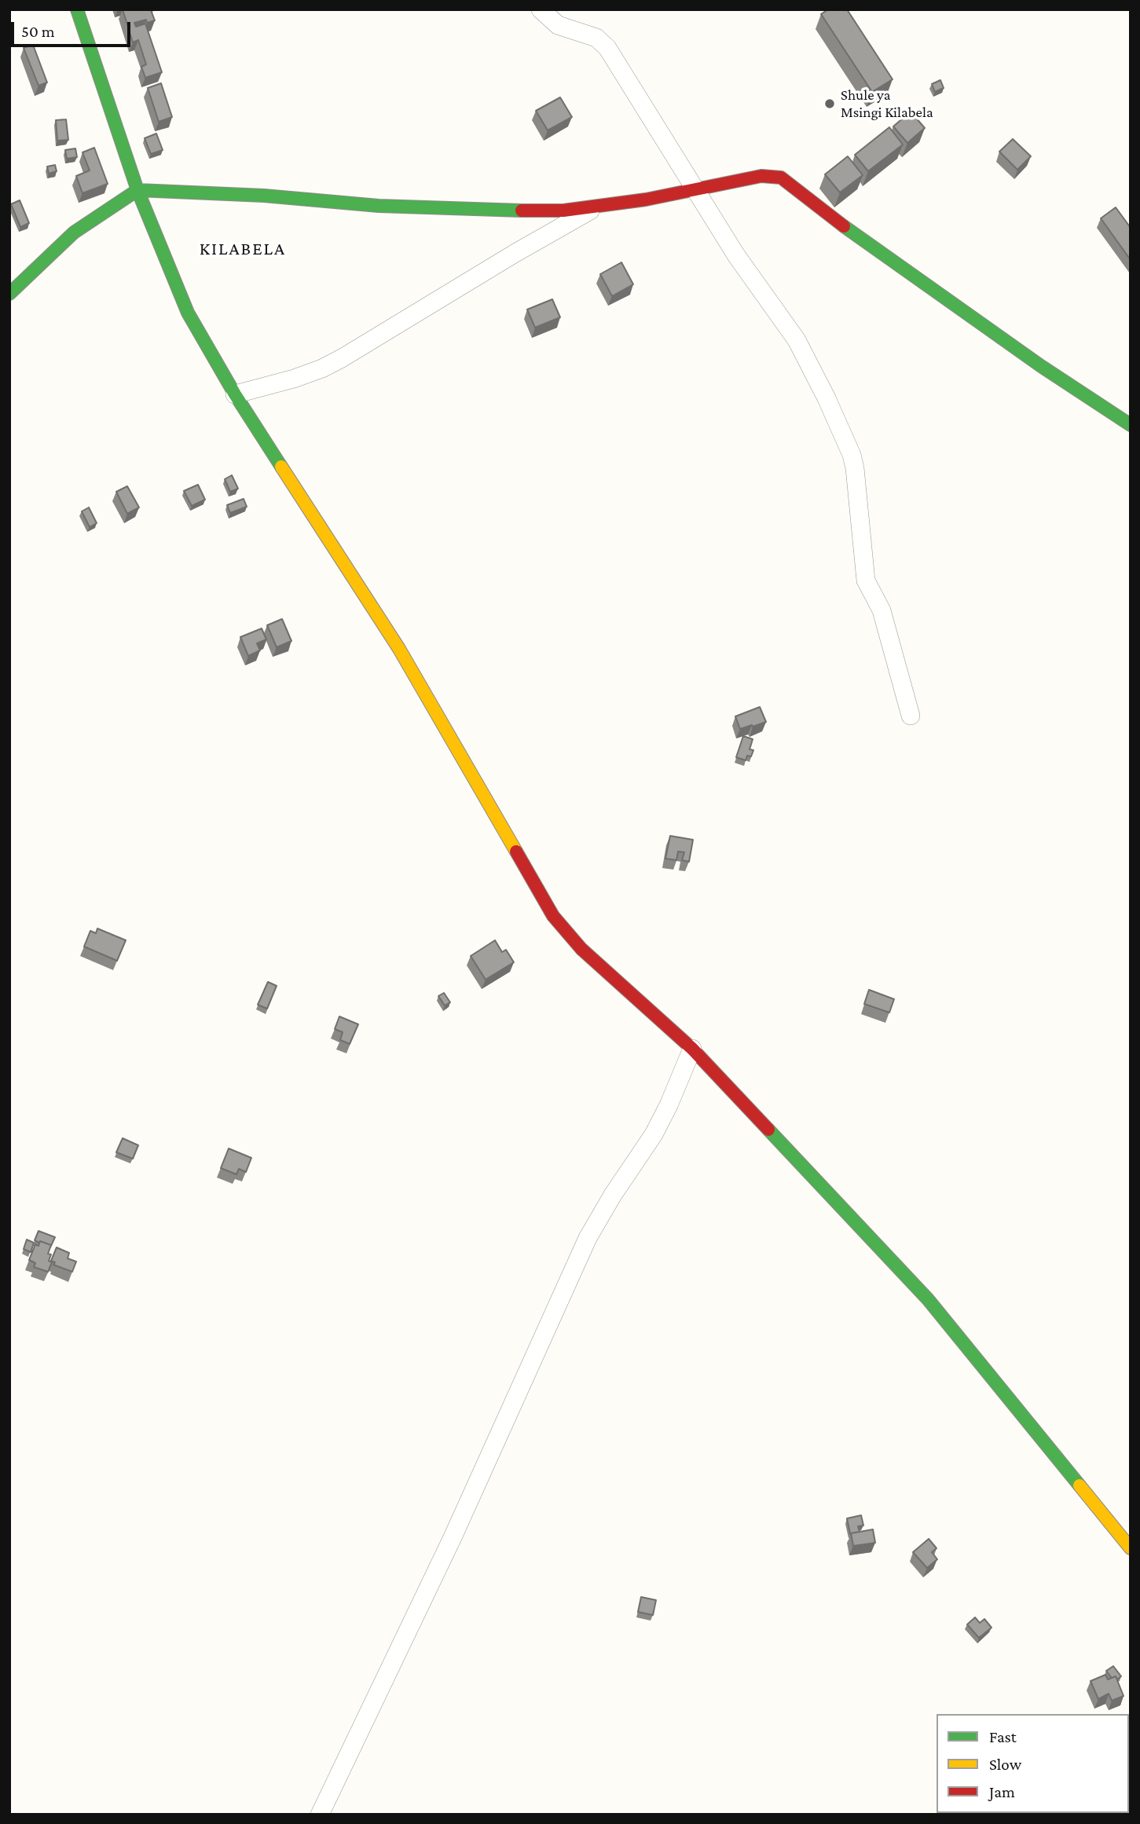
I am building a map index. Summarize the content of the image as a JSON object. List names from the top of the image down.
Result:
{
  "districts": ["KILABELA"],
  "places": ["Shule ya Msingi Kilabela"],
  "legend": ["Fast", "Slow", "Jam"],
  "scale_bar": "50 m"
}
